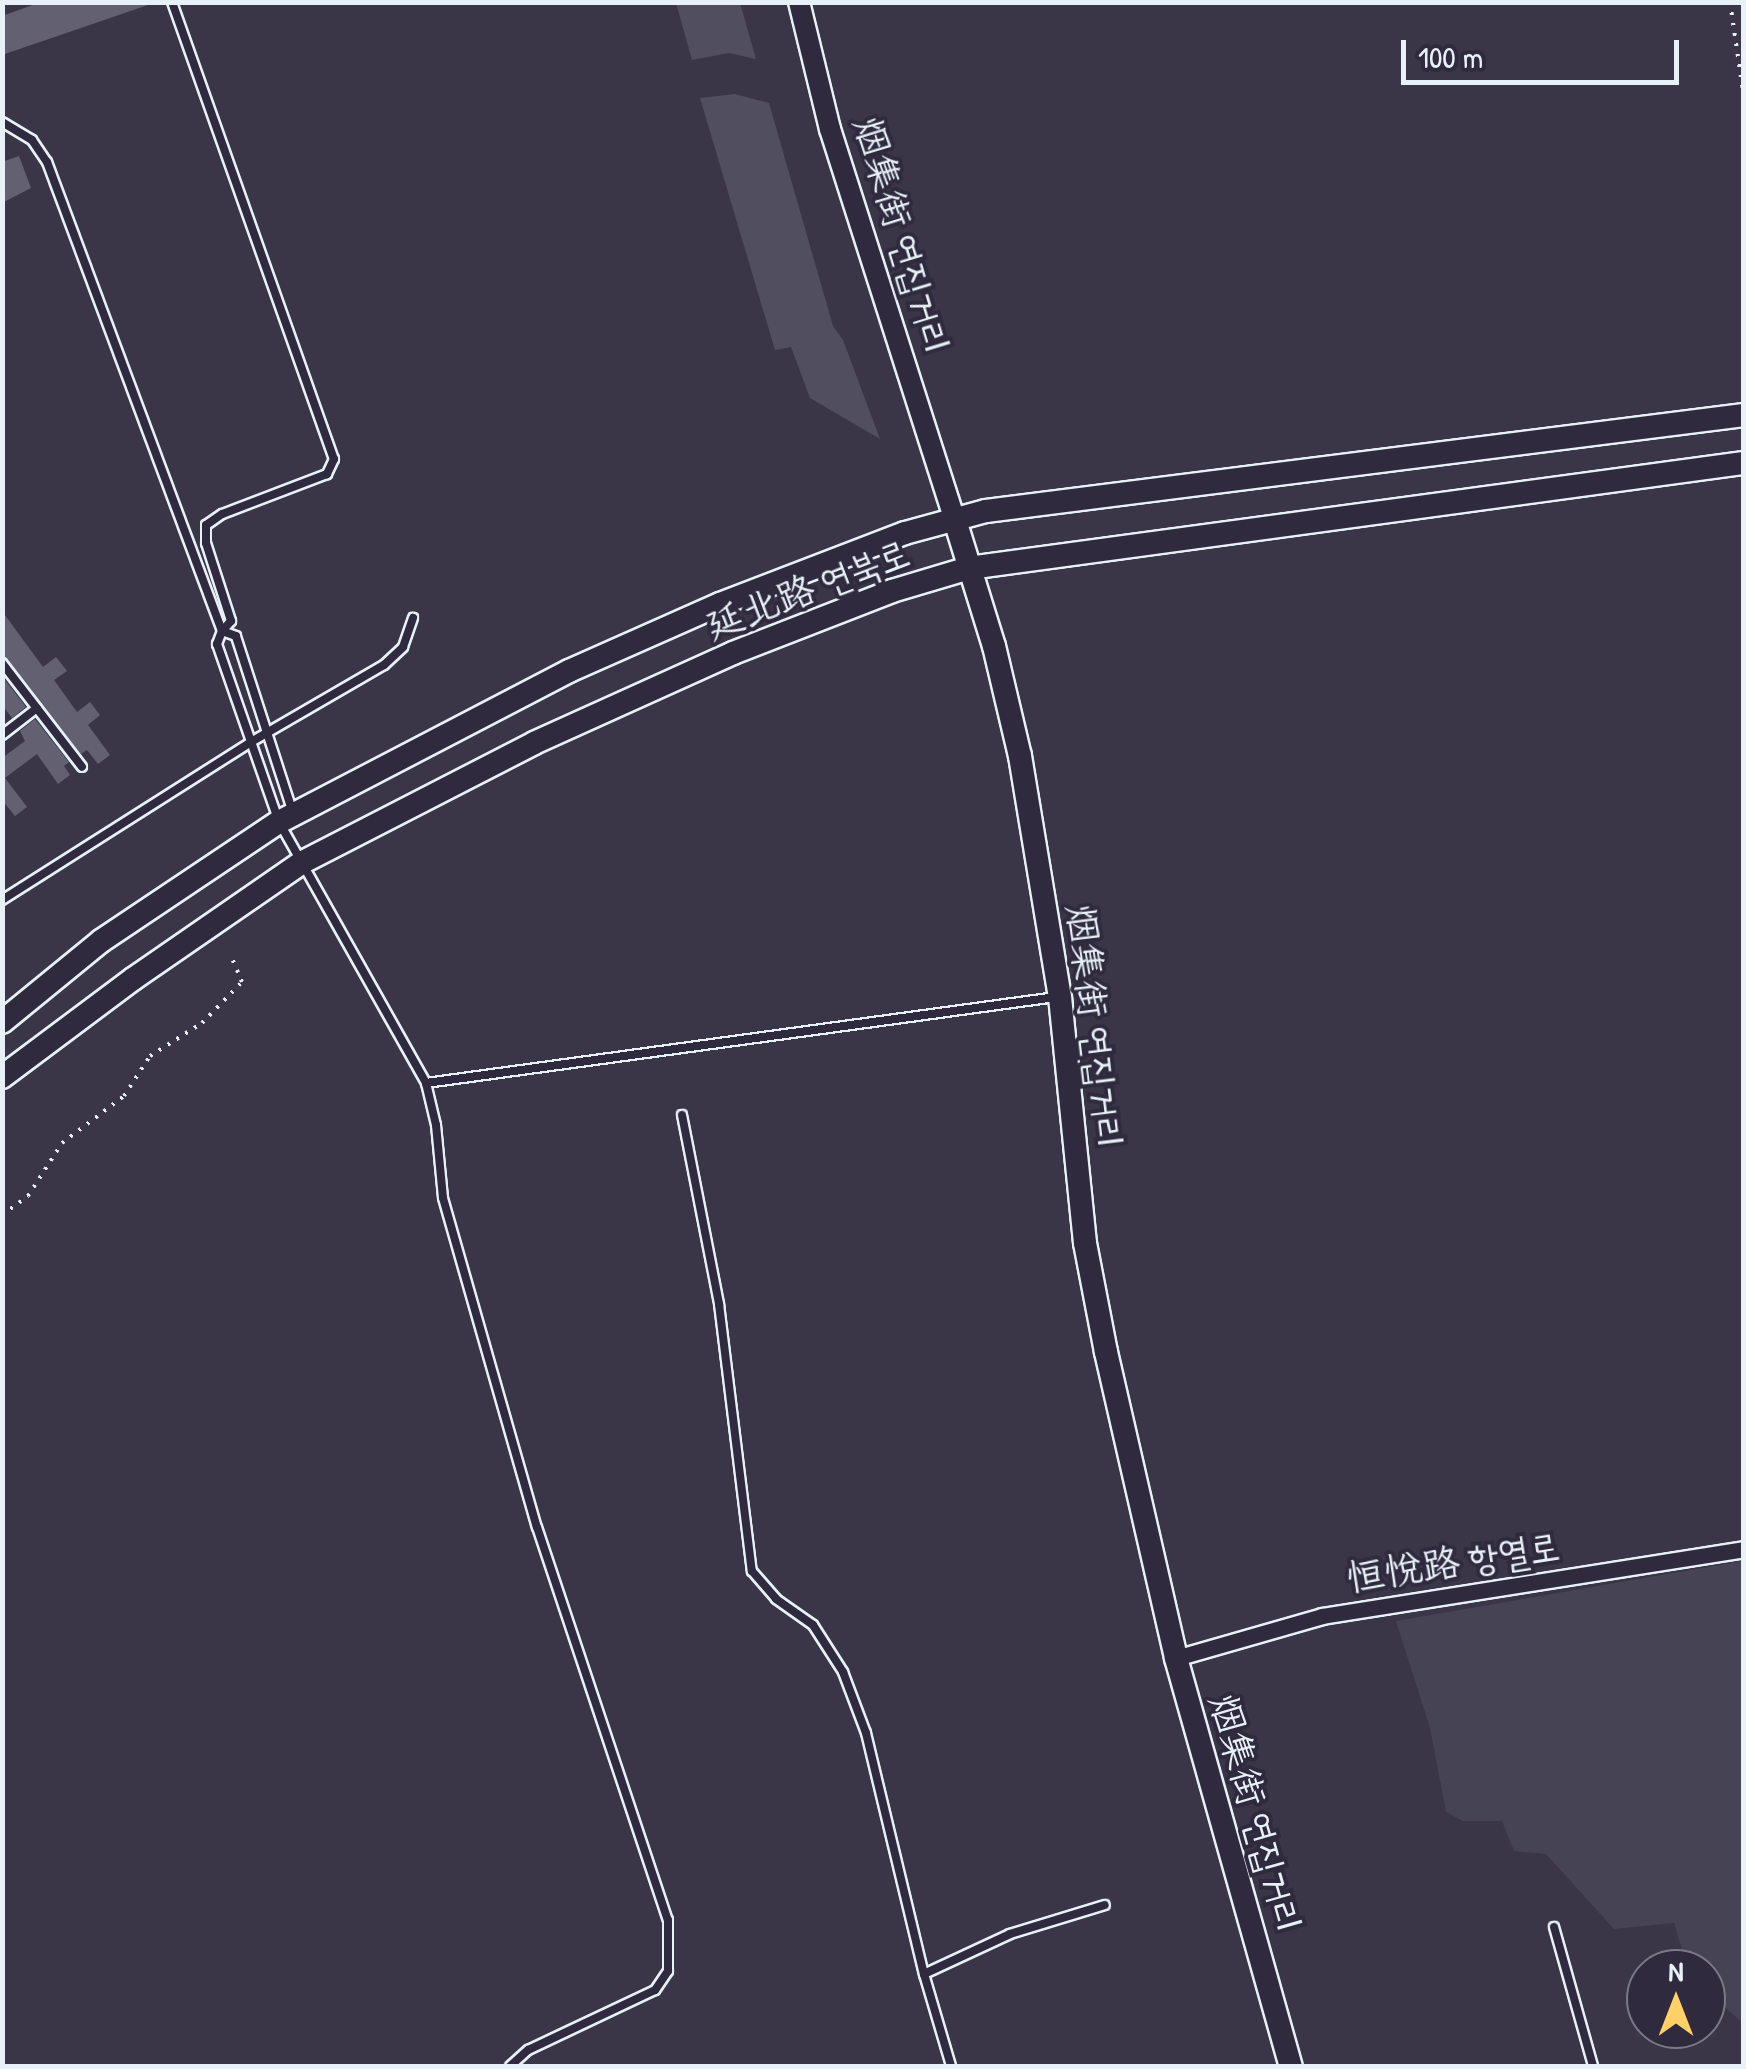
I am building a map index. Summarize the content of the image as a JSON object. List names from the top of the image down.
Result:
{
  "streets": {
    "main road": ["烟集街 연집거리", "延北路 연북로"],
    "street": ["恒悦路 항열로"]
  },
  "crossings": [
    ["烟集街 연집거리", "延北路 연북로"],
    ["烟集街 연집거리", "恒悦路 항열로"]
  ],
  "scale_bar": "100 m",
  "north": "top"
}
